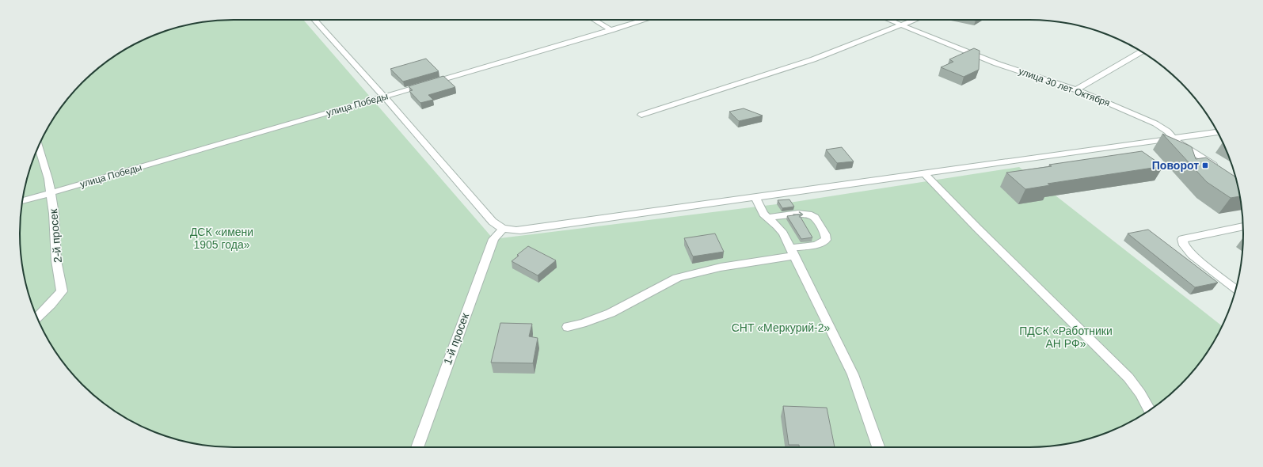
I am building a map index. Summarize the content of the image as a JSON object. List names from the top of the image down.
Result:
{
  "streets": {
    "street": [
      "улица 30 лет Октября",
      "улица Победы",
      "2-й просек",
      "1-й просек"
    ]
  },
  "crossings": [
    ["улица Победы", "2-й просек"]
  ],
  "parks": ["ДСК «имени 1905 года»", "СНТ «Меркурий-2»", "ПДСК «Работники АН РФ»"],
  "places": {
    "transit": ["Поворот"]
  }
}
